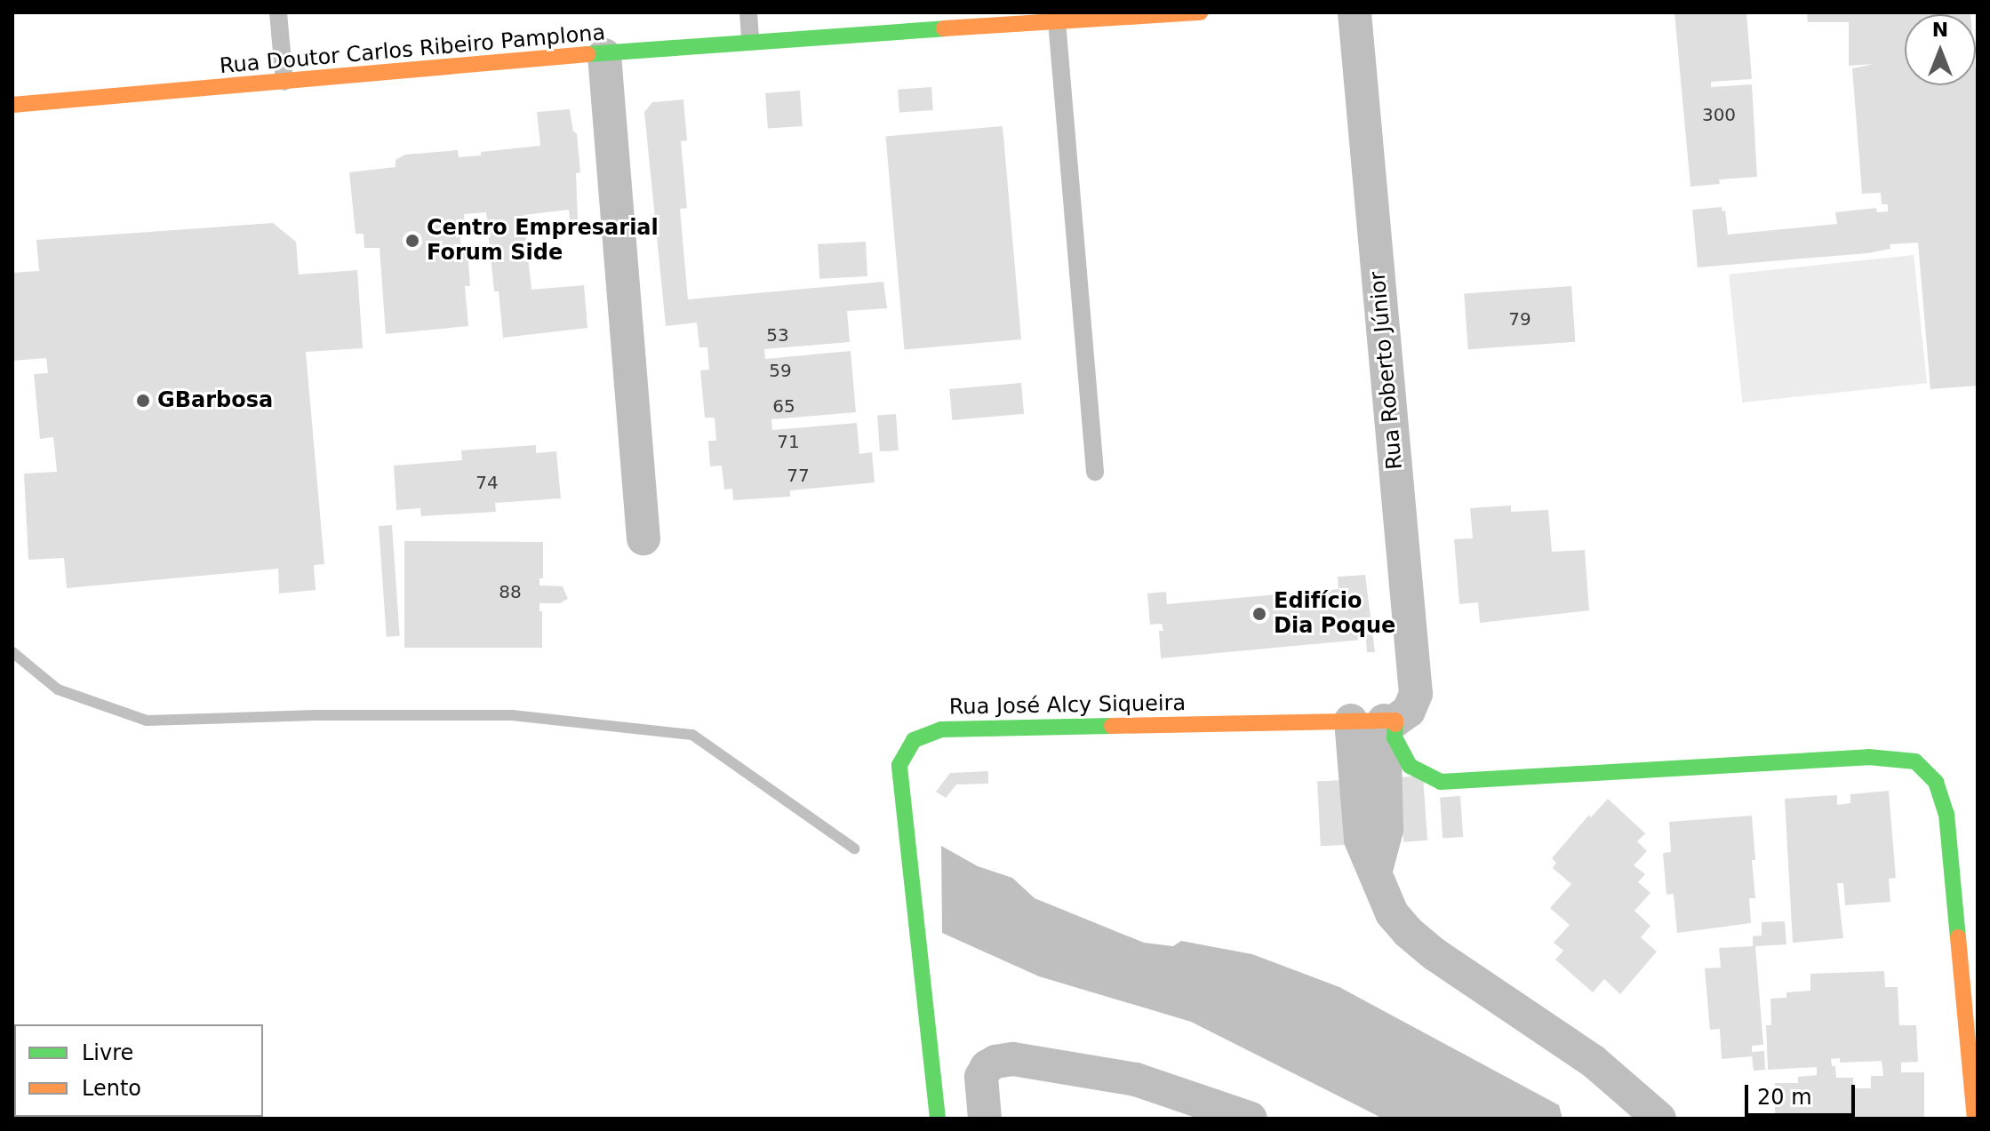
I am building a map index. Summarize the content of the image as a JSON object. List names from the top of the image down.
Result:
{
  "streets": {
    "street": ["Rua Doutor Carlos Ribeiro Pamplona", "Rua Roberto Júnior", "Rua José Alcy Siqueira"]
  },
  "crossings": [
    ["Rua Roberto Júnior", "Rua José Alcy Siqueira"]
  ],
  "places": ["Centro Empresarial Forum Side", "GBarbosa", "Edifício Dia Poque"],
  "house_numbers": [
    "300",
    "79",
    "53",
    "59",
    "65",
    "71",
    "77",
    "74",
    "88"
  ],
  "legend": ["Livre", "Lento"],
  "scale_bar": "20 m",
  "north": "top"
}
